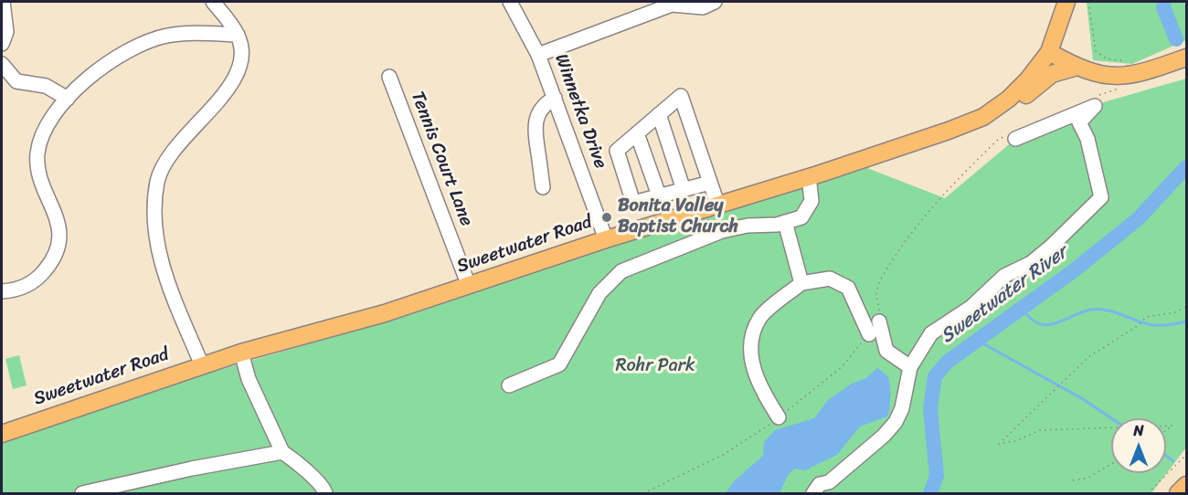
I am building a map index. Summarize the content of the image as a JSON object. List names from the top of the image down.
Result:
{
  "streets": {
    "main road": ["Sweetwater Road"],
    "street": ["Winnetka Drive", "Tennis Court Lane"]
  },
  "crossings": [
    ["Winnetka Drive", "Sweetwater Road"],
    ["Tennis Court Lane", "Sweetwater Road"]
  ],
  "water": ["Sweetwater River"],
  "parks": ["Rohr Park"],
  "places": ["Bonita Valley Baptist Church"],
  "north": "top"
}
